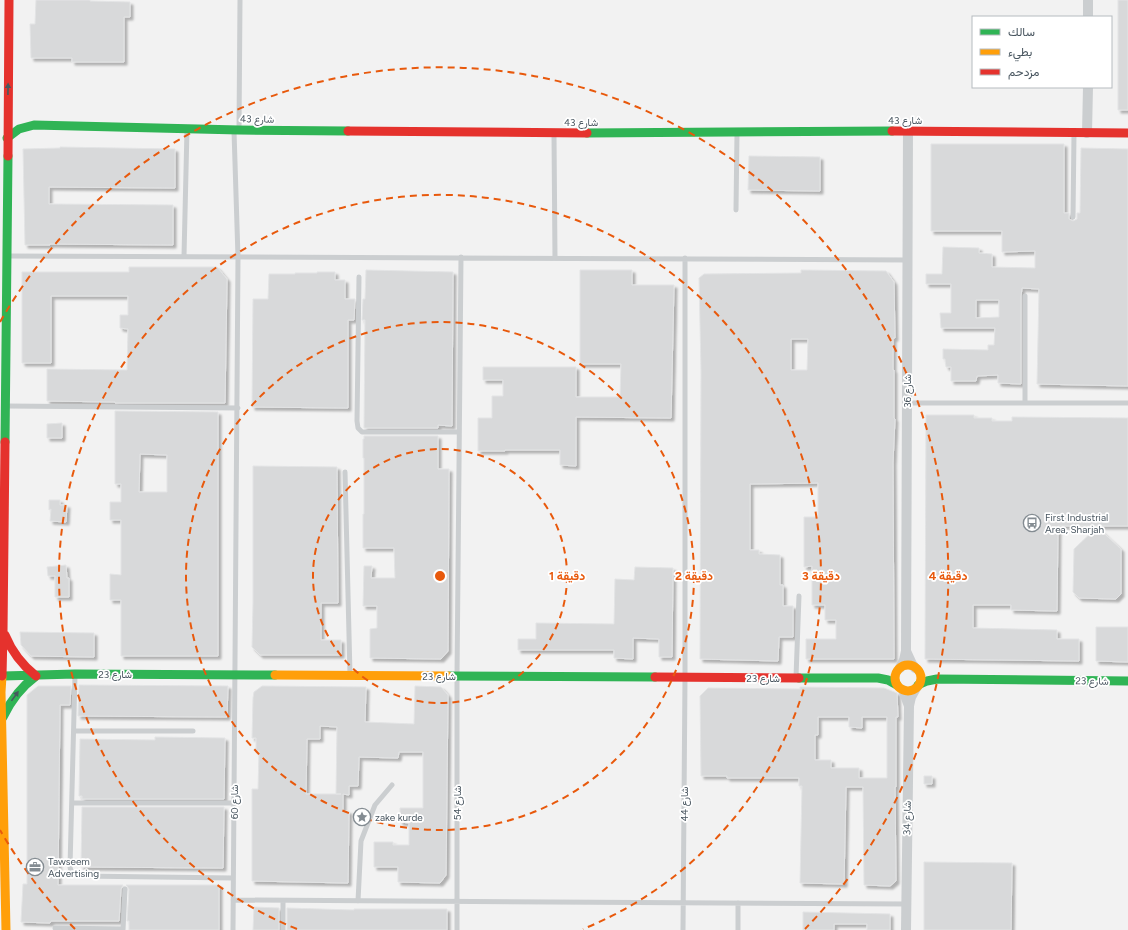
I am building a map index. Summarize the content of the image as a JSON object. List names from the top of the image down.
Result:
{
  "streets": {
    "street": [
      "شارع 43",
      "شارع 36",
      "شارع 23",
      "شارع 34"
    ],
    "lane": ["شارع 60", "شارع 54", "شارع 44"]
  },
  "crossings": [
    ["شارع 43", "شارع 36"],
    ["شارع 43", "شارع 60"],
    ["شارع 36", "شارع 23"],
    ["شارع 36", "شارع 34"],
    ["شارع 23", "شارع 60"],
    ["شارع 23", "شارع 54"],
    ["شارع 23", "شارع 44"],
    ["شارع 23", "شارع 34"]
  ],
  "places": {
    "bus stop": ["First Industrial Area, Sharjah"],
    "place": ["zake kurde"],
    "office": ["Tawseem Advertising"]
  },
  "legend": ["سالك", "بطيء", "مزدحم"],
  "rings": [
    "1 دقيقة",
    "2 دقيقة",
    "3 دقيقة",
    "4 دقيقة"
  ]
}
